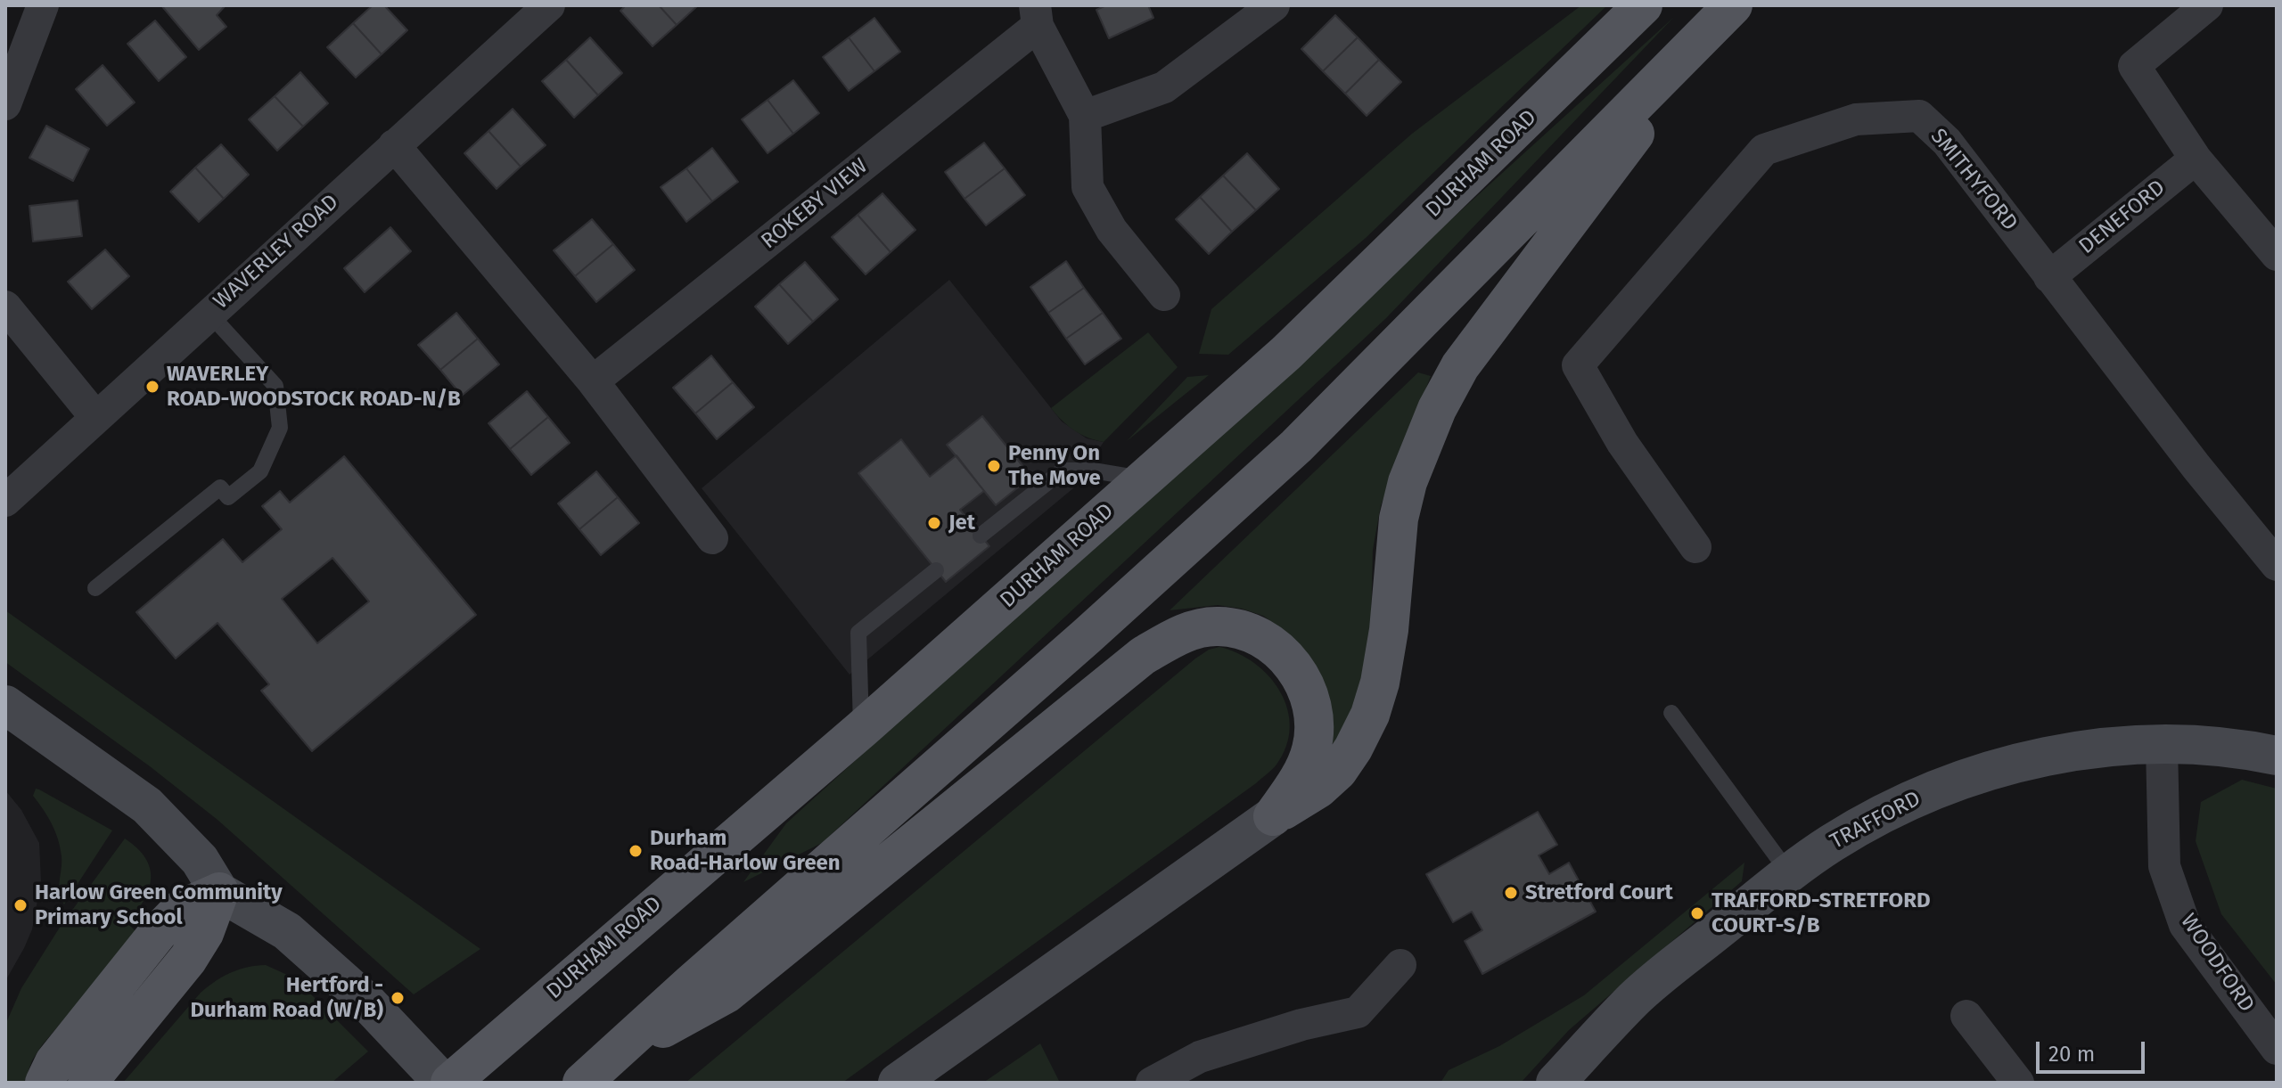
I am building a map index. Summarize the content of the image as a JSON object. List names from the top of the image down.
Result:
{
  "streets": {
    "main road": ["DURHAM ROAD"],
    "street": [
      "SMITHYFORD",
      "ROKEBY VIEW",
      "DENEFORD",
      "WAVERLEY ROAD",
      "TRAFFORD",
      "WOODFORD"
    ]
  },
  "crossings": [
    ["SMITHYFORD", "DENEFORD"],
    ["TRAFFORD", "WOODFORD"]
  ],
  "places": [
    "WAVERLEY ROAD-WOODSTOCK ROAD-N/B",
    "Penny On The Move",
    "Jet",
    "Durham Road-Harlow Green",
    "Stretford Court",
    "Harlow Green Community Primary School",
    "TRAFFORD-STRETFORD COURT-S/B",
    "Hertford - Durham Road (W/B)"
  ],
  "scale_bar": "20 m"
}
